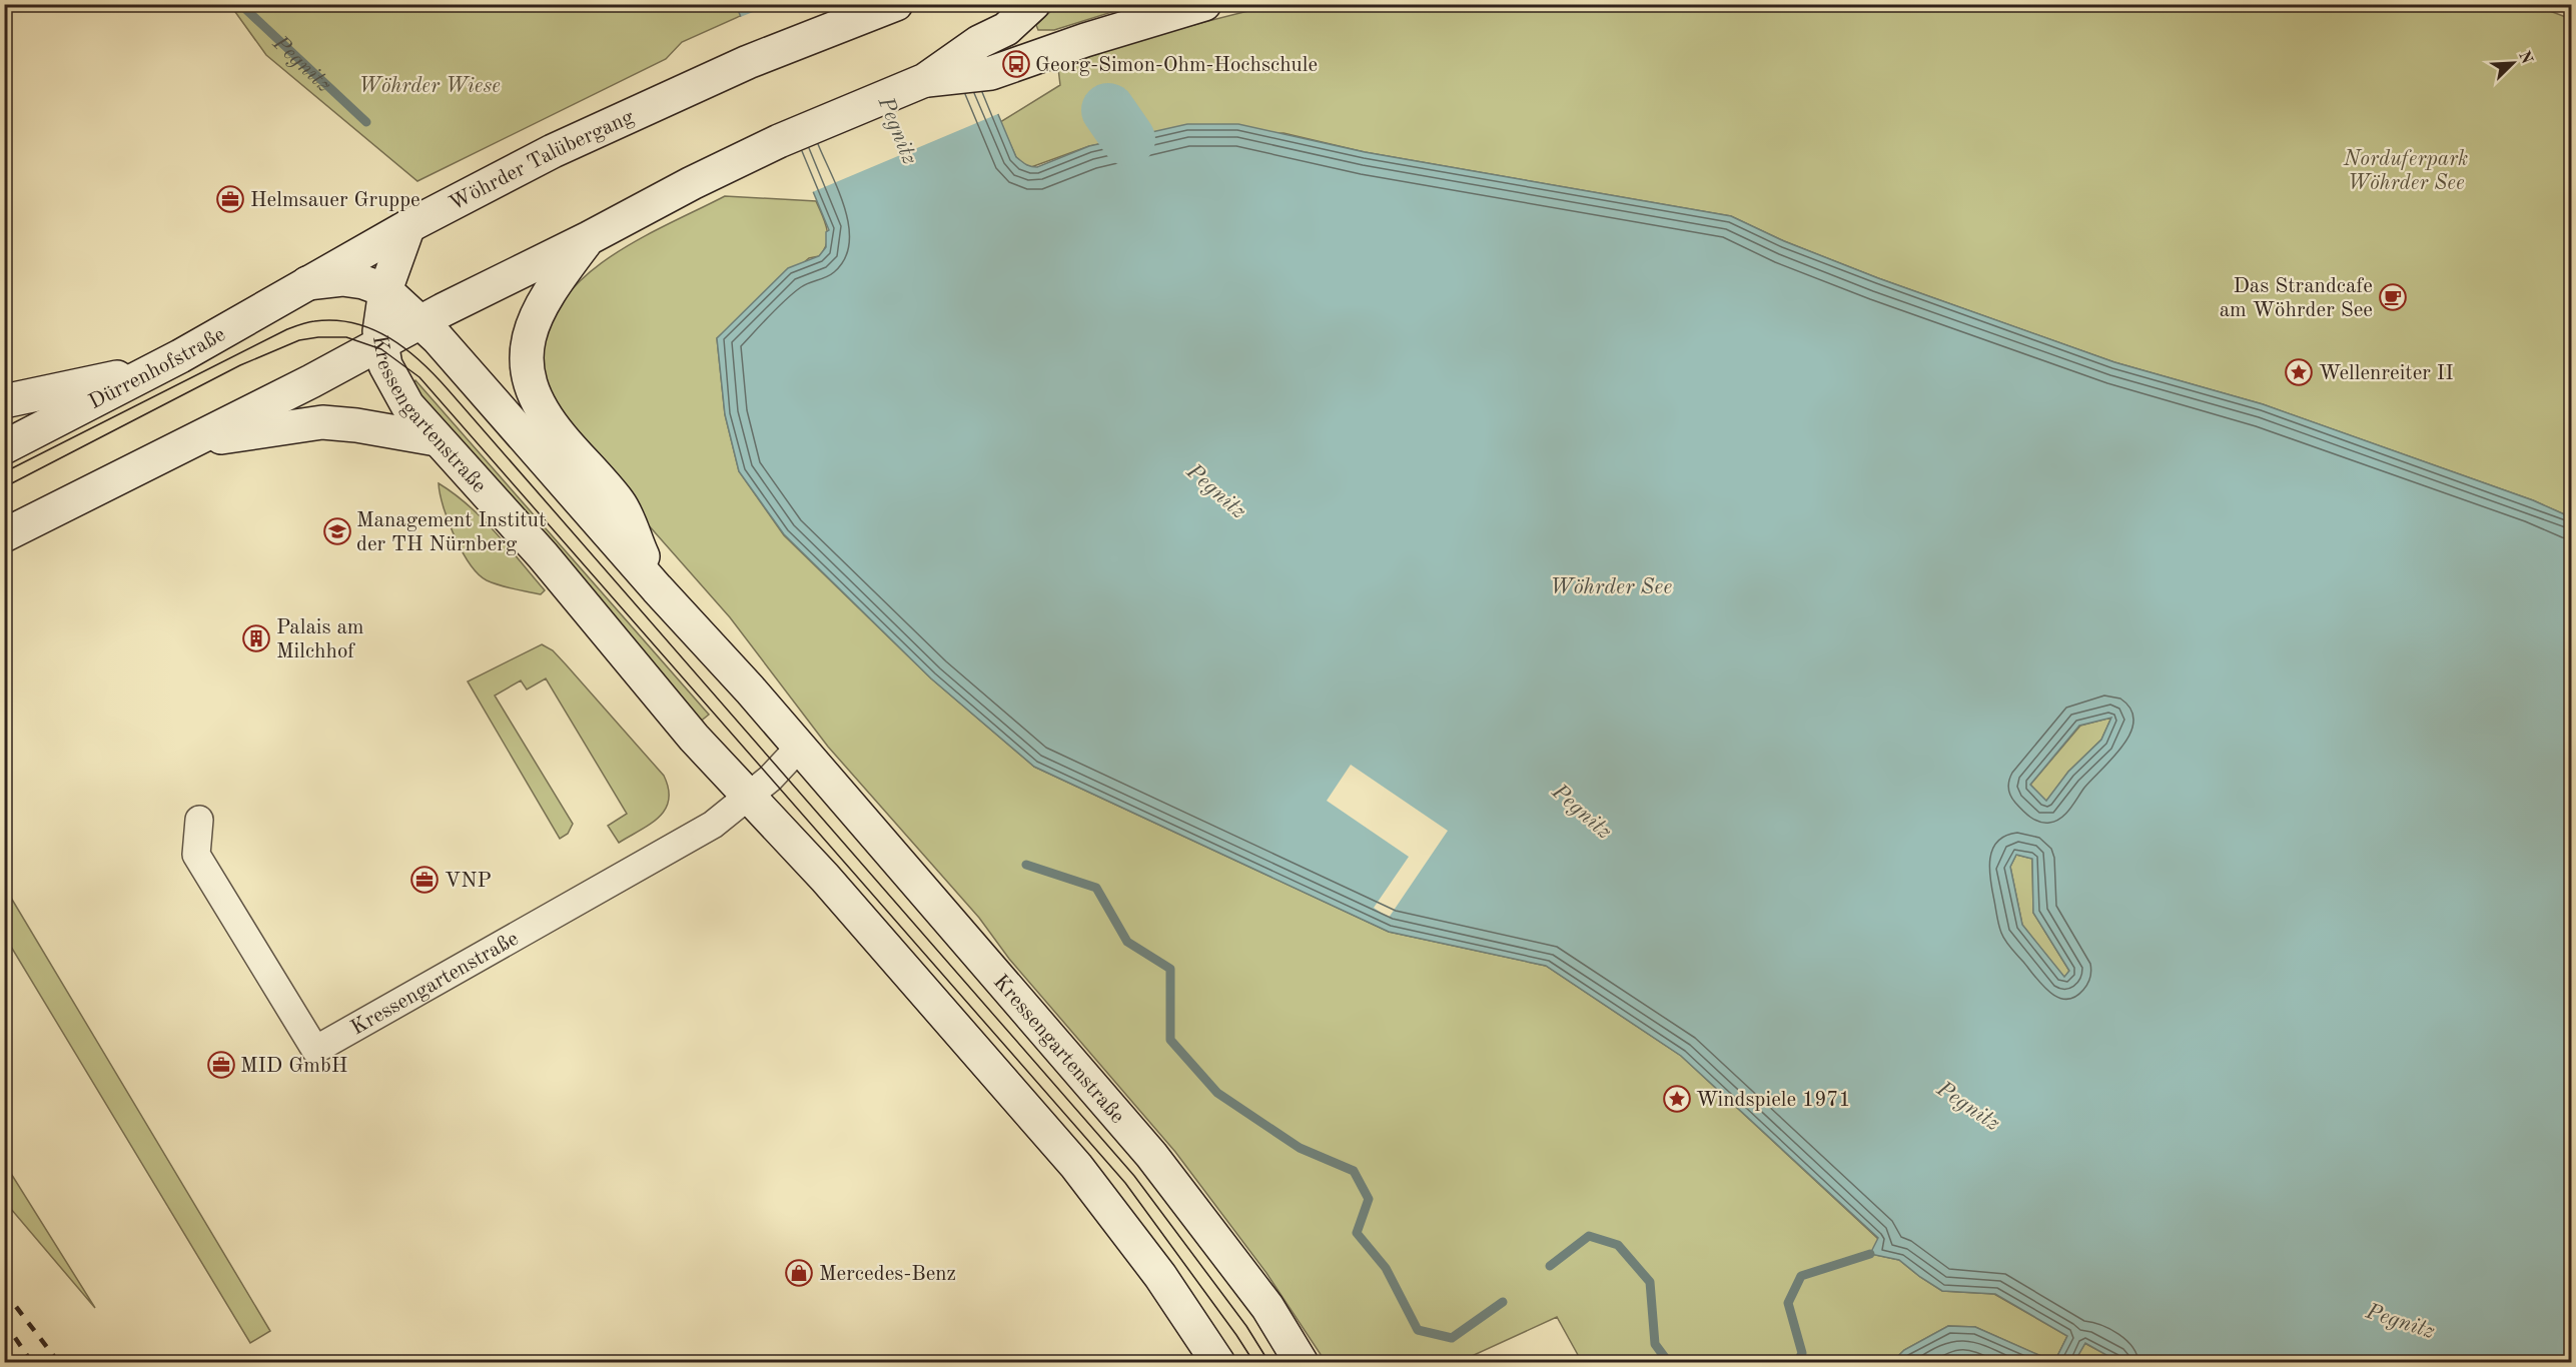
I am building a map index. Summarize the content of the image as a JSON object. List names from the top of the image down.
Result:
{
  "streets": {
    "main road": ["Wöhrder Talübergang", "Dürrenhofstraße", "Kressengartenstraße"]
  },
  "crossings": [
    ["Wöhrder Talübergang", "Dürrenhofstraße"],
    ["Wöhrder Talübergang", "Kressengartenstraße"],
    ["Dürrenhofstraße", "Kressengartenstraße"]
  ],
  "water": ["Pegnitz", "Wöhrder See"],
  "parks": ["Wöhrder Wiese", "Norduferpark Wöhrder See"],
  "places": {
    "bus stop": ["Georg-Simon-Ohm-Hochschule"],
    "office": ["Helmsauer Gruppe", "VNP", "MID GmbH"],
    "cafe": ["Das Strandcafe am Wöhrder See"],
    "place": ["Wellenreiter II", "Windspiele 1971"],
    "school or university": ["Management Institut der TH Nürnberg"],
    "building": ["Palais am Milchhof"],
    "shop": ["Mercedes-Benz"]
  },
  "north": "top right"
}
